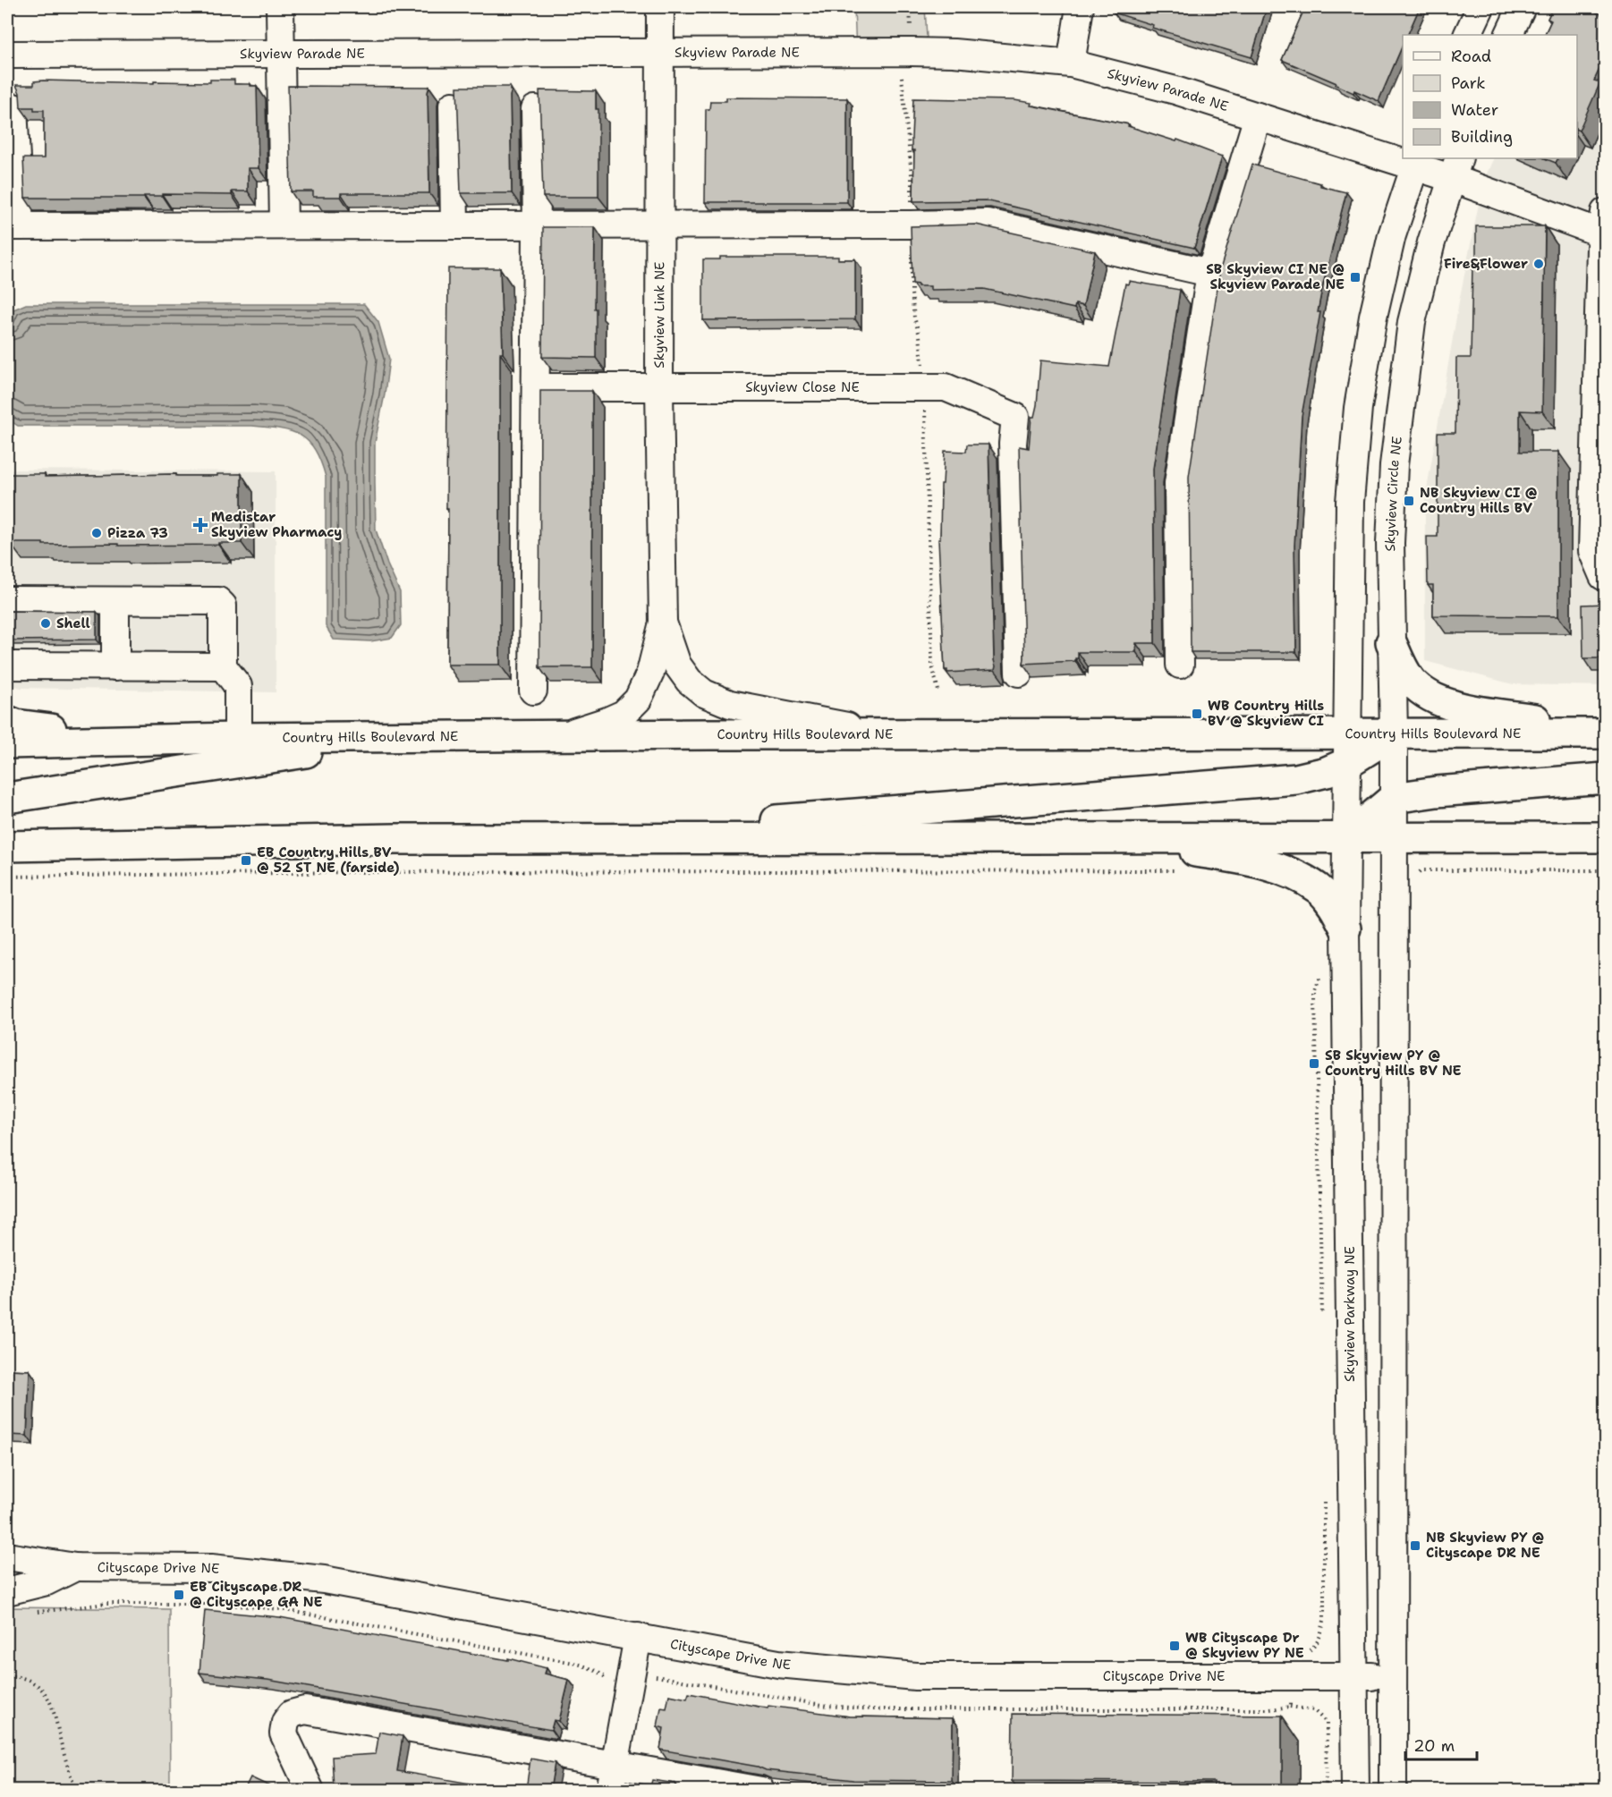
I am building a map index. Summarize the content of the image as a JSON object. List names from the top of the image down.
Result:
{
  "streets": {
    "main road": ["Country Hills Boulevard NE"],
    "street": [
      "Skyview Parade NE",
      "Skyview Link NE",
      "Skyview Close NE",
      "Skyview Circle NE",
      "Skyview Parkway NE",
      "Cityscape Drive NE"
    ]
  },
  "crossings": [
    ["Skyview Parade NE", "Skyview Link NE"],
    ["Skyview Parade NE", "Skyview Circle NE"],
    ["Skyview Link NE", "Skyview Close NE"],
    ["Skyview Link NE", "Country Hills Boulevard NE"],
    ["Skyview Circle NE", "Country Hills Boulevard NE"],
    ["Skyview Parkway NE", "Cityscape Drive NE"]
  ],
  "places": {
    "other": ["Fire&Flower", "Pizza 73", "Shell"],
    "transit": [
      "SB Skyview CI NE @ Skyview Parade NE",
      "NB Skyview CI @ Country Hills BV",
      "WB Country Hills BV @ Skyview CI",
      "EB Country Hills BV @ 52 ST NE (farside)",
      "SB Skyview PY @ Country Hills BV NE",
      "NB Skyview PY @ Cityscape DR NE",
      "EB Cityscape DR @ Cityscape GA NE",
      "WB Cityscape Dr @ Skyview PY NE"
    ],
    "health": ["Medistar Skyview Pharmacy"]
  },
  "legend": [
    "Road",
    "Park",
    "Water",
    "Building"
  ],
  "scale_bar": "20 m"
}
